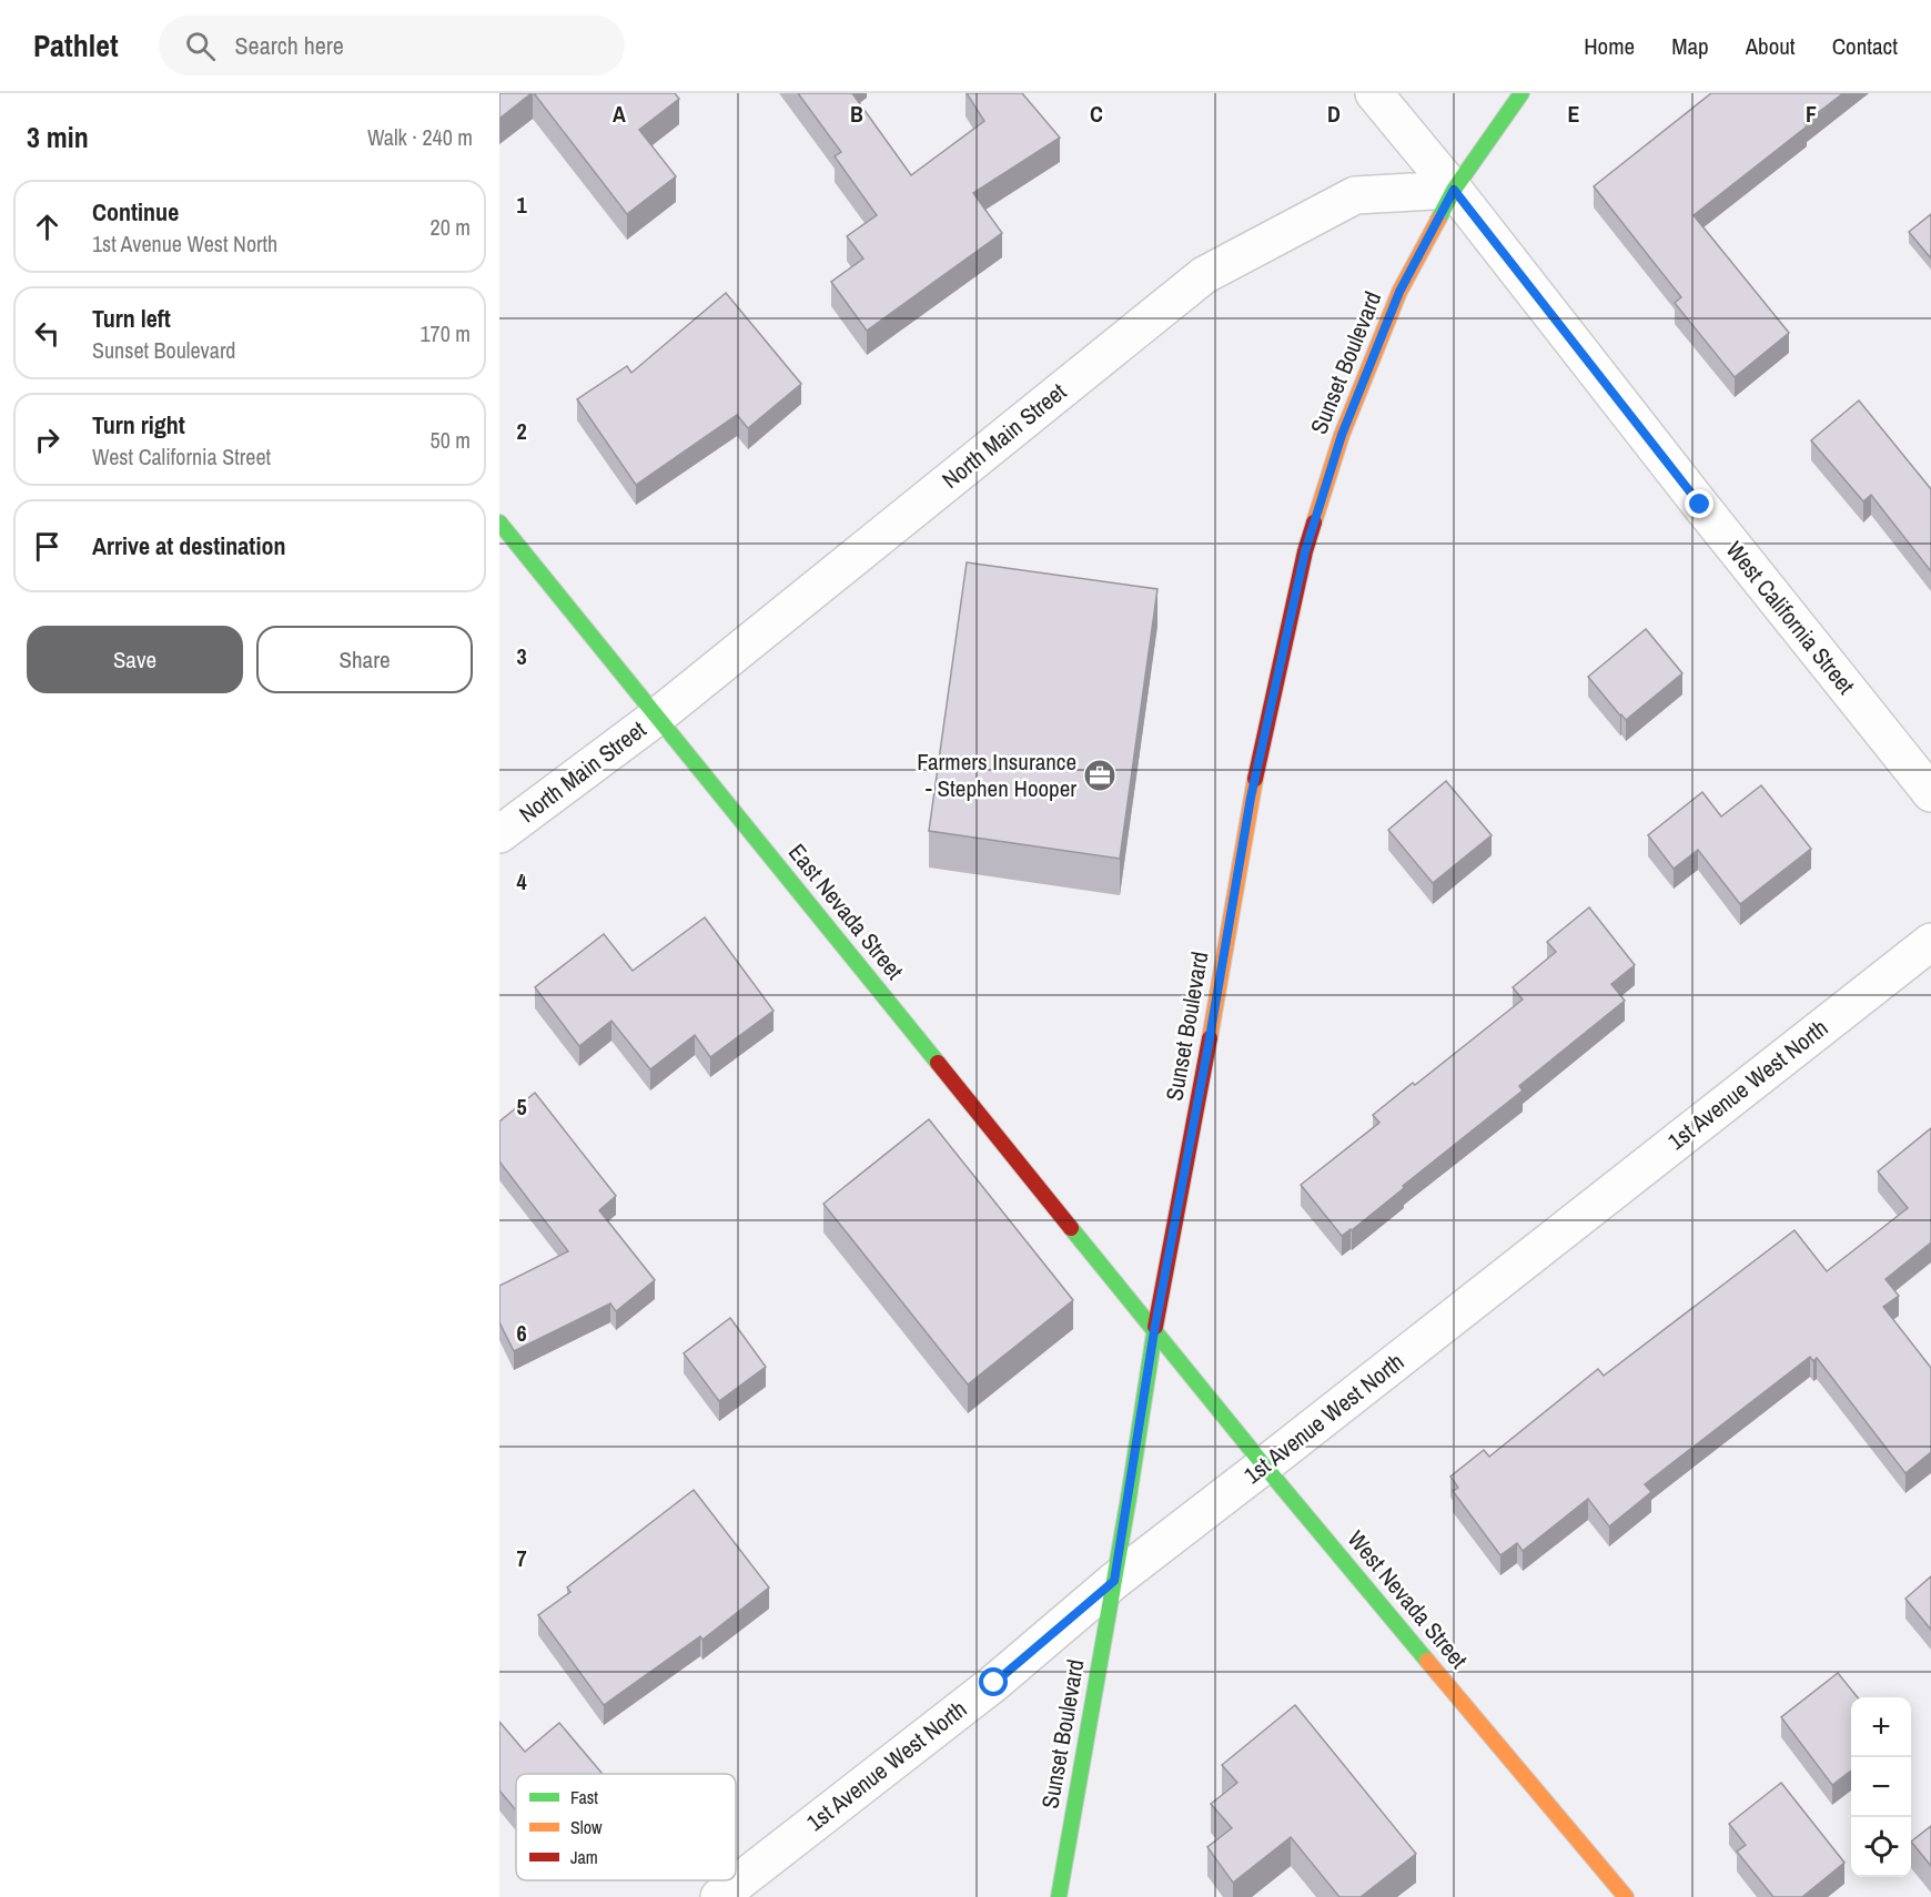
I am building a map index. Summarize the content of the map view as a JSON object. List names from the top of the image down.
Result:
{
  "streets": {
    "main road": ["Sunset Boulevard", "East Nevada Street", "West Nevada Street"],
    "street": ["North Main Street", "West California Street", "1st Avenue West North"]
  },
  "crossings": [
    ["Sunset Boulevard", "North Main Street"],
    ["Sunset Boulevard", "West California Street"],
    ["Sunset Boulevard", "East Nevada Street"],
    ["Sunset Boulevard", "1st Avenue West North"],
    ["Sunset Boulevard", "West Nevada Street"],
    ["North Main Street", "West California Street"],
    ["North Main Street", "East Nevada Street"],
    ["East Nevada Street", "West Nevada Street"],
    ["1st Avenue West North", "West Nevada Street"]
  ],
  "places": {
    "office": ["Farmers Insurance - Stephen Hooper"]
  },
  "legend": ["Fast", "Slow", "Jam"],
  "page": {
    "header": "Pathlet",
    "search": "Search here",
    "nav": [
      "Home",
      "Map",
      "About",
      "Contact"
    ],
    "heading": ["3 min", "Walk · 240 m"],
    "list": [
      ["Continue", "1st Avenue West North", "20 m"],
      ["Turn left", "Sunset Boulevard", "170 m"],
      ["Turn right", "West California Street", "50 m"],
      "Arrive at destination"
    ],
    "buttons": ["Save", "Share"],
    "map_buttons": ["+", "−"]
  },
  "grid": {
    "columns": [
      "A",
      "B",
      "C",
      "D",
      "E",
      "F"
    ],
    "rows": [
      "1",
      "2",
      "3",
      "4",
      "5",
      "6",
      "7"
    ]
  }
}
